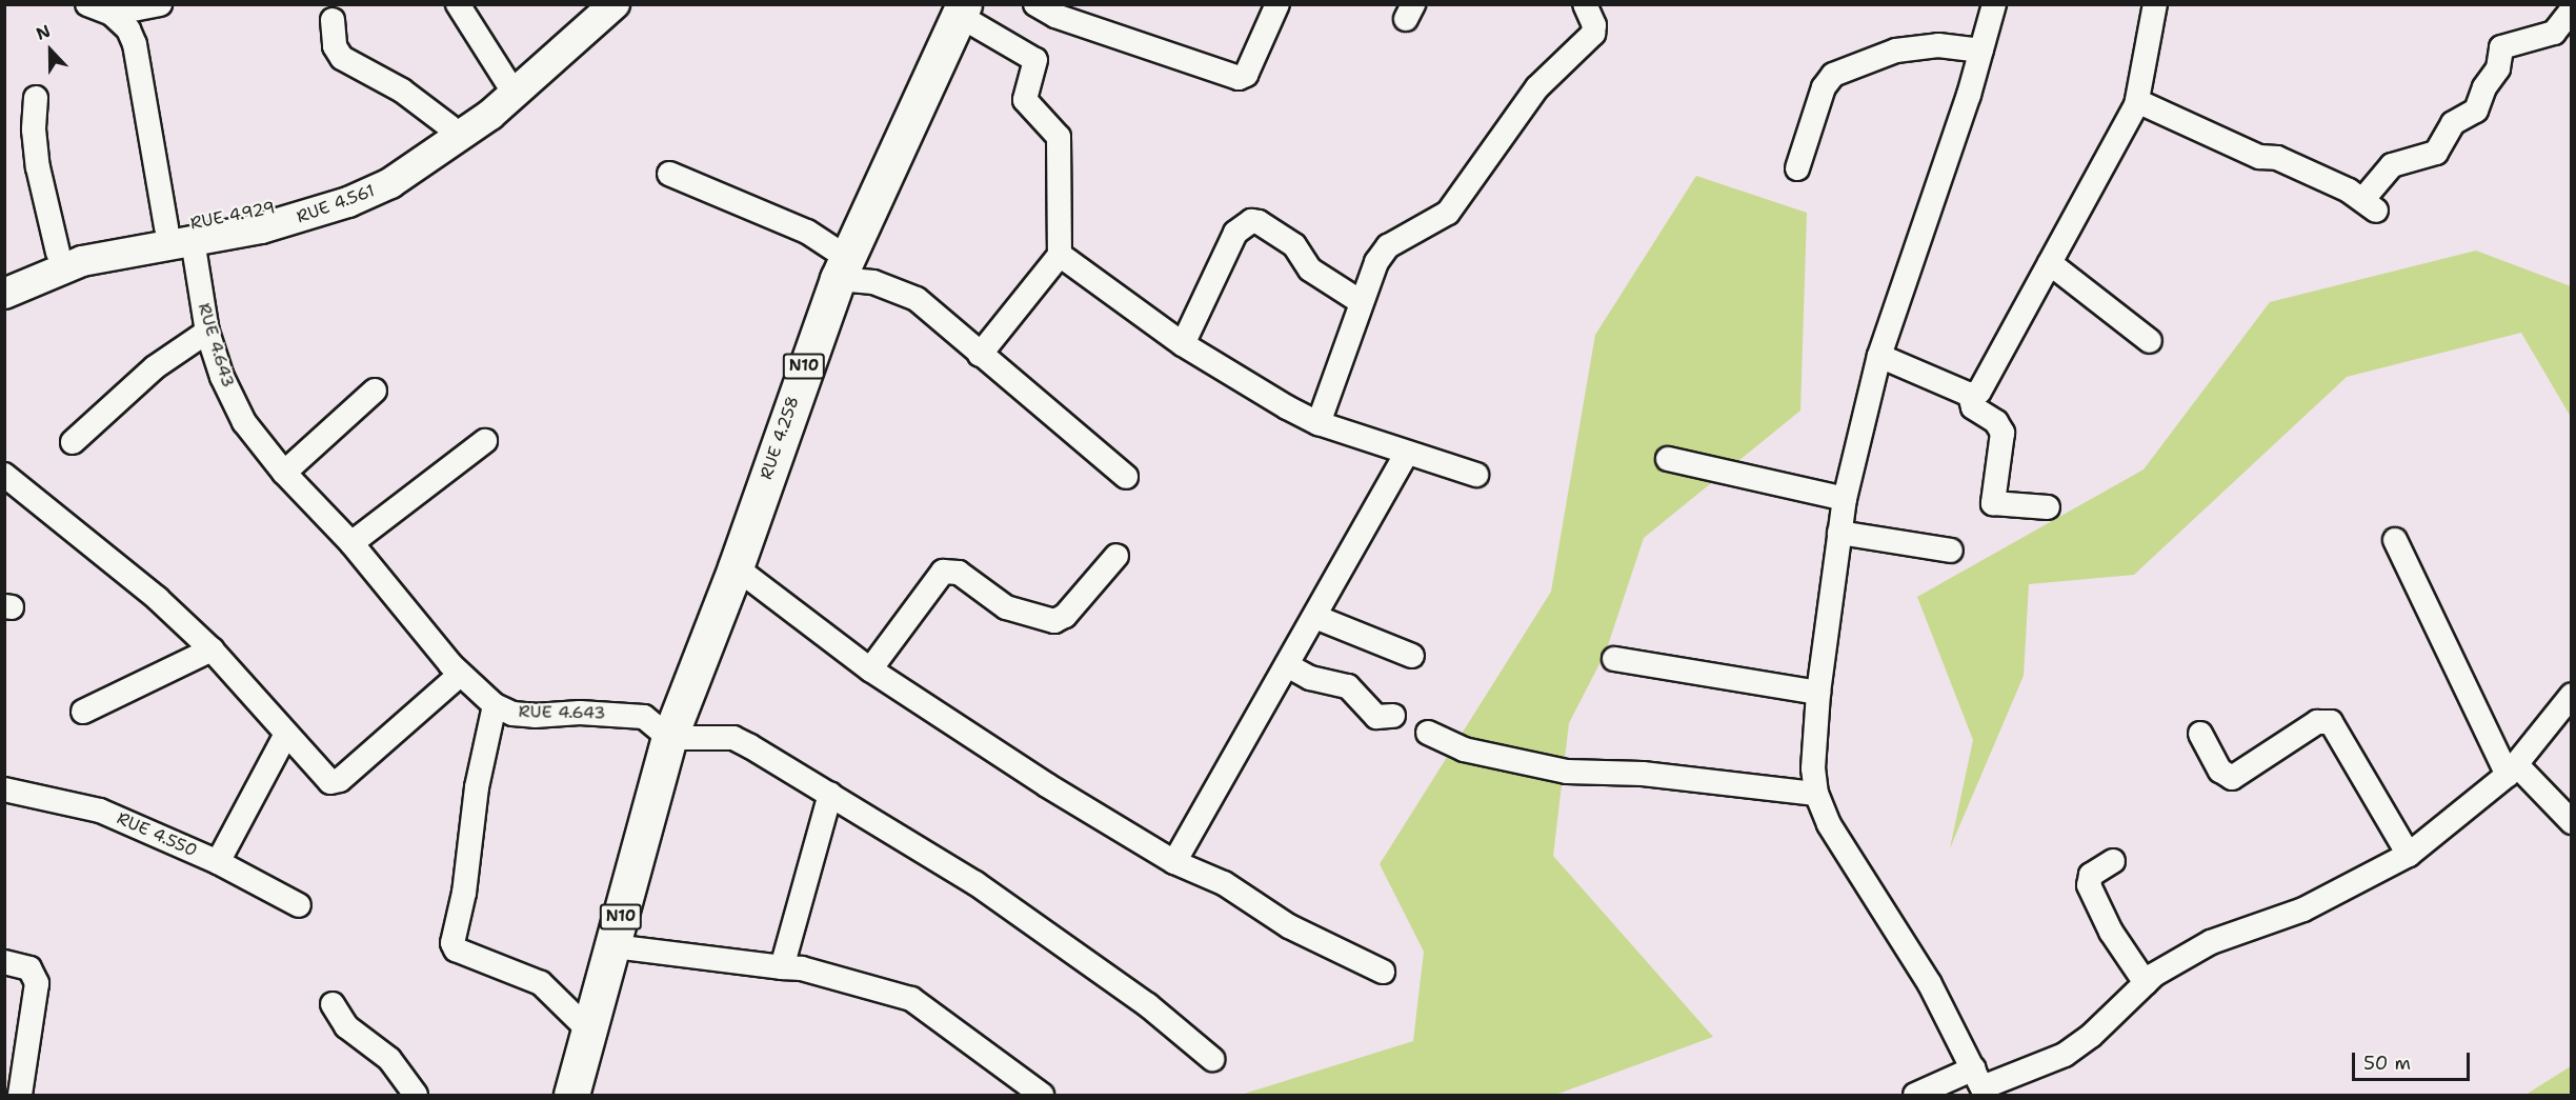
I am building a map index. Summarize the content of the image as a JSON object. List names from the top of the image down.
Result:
{
  "streets": {
    "highway": ["N10", "RUE 4.258"],
    "main road": ["RUE 4.561", "RUE 4.929"],
    "street": ["RUE 4.643", "RUE 4.550"]
  },
  "crossings": [
    ["RUE 4.561", "RUE 4.929"],
    ["RUE 4.561", "RUE 4.643"],
    ["RUE 4.929", "RUE 4.643"],
    ["RUE 4.643", "N10"],
    ["RUE 4.643", "RUE 4.258"],
    ["N10", "RUE 4.258"]
  ],
  "scale_bar": "50 m",
  "north": "top"
}
